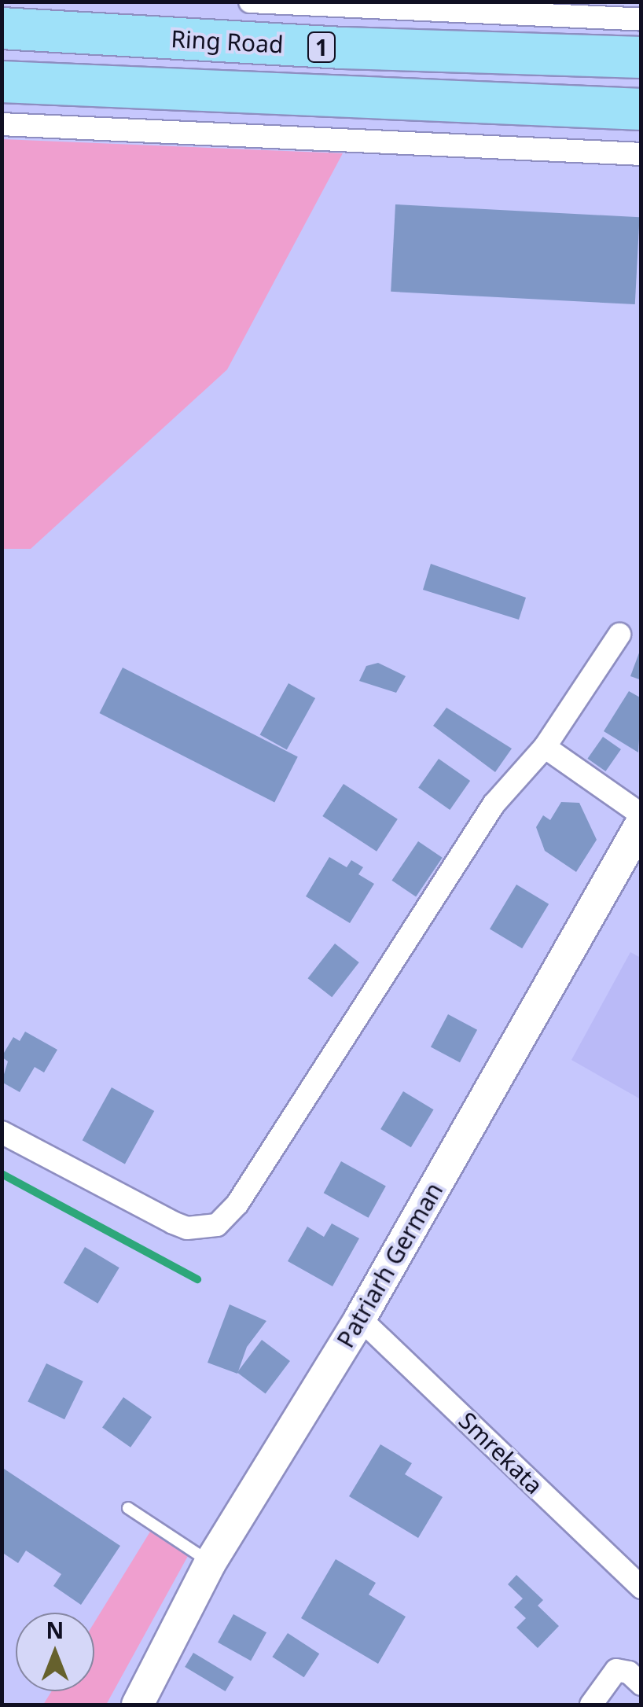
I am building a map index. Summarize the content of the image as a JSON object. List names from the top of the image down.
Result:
{
  "streets": {
    "highway": ["Ring Road", "1"],
    "street": ["Patriarh German", "Smrekata"]
  },
  "crossings": [
    ["Patriarh German", "Smrekata"]
  ],
  "north": "top"
}
